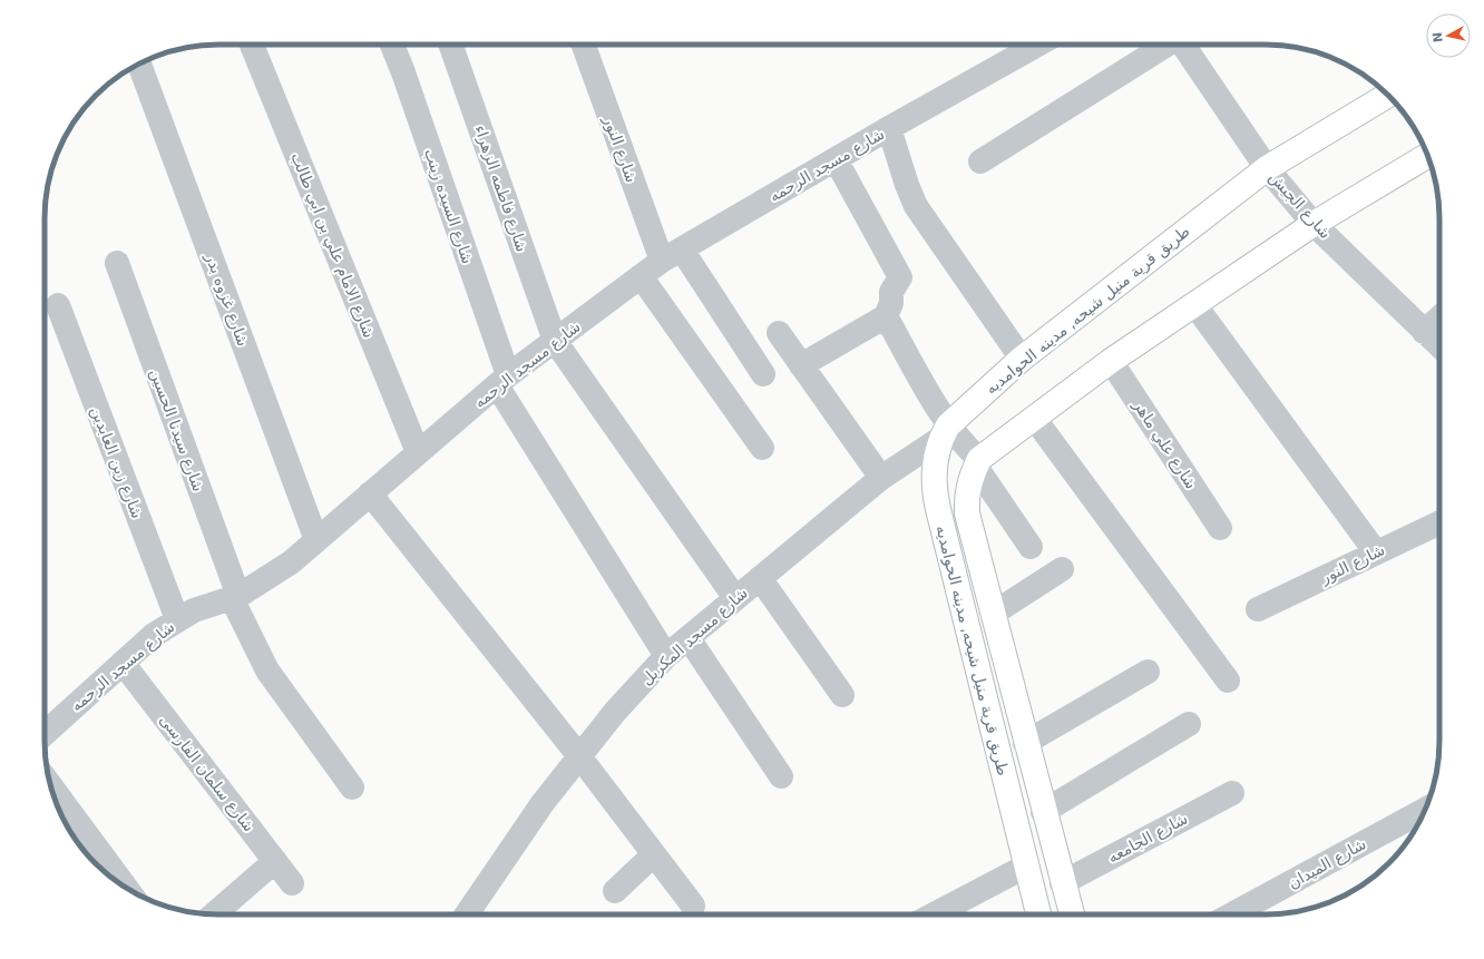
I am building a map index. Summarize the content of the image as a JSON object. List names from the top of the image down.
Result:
{
  "streets": {
    "main road": ["طريق قرية منيل شيحه, مدينه الحوامديه"],
    "street": [
      "شارع النور",
      "شارع مسجد الرحمه",
      "شارع فاطمه الزهراء",
      "شارع الجيش",
      "شارع السيده زينب",
      "شارع الامام علي بن ابي طالب",
      "شارع غزوه بدر",
      "شارع سيدنا الحسين",
      "شارع علي ماهر",
      "شارع زين العابدين",
      "شارع مسجد المكربل",
      "شارع سلمان الفارسى",
      "شارع الجامعه",
      "شارع الميدان"
    ]
  },
  "crossings": [
    ["شارع النور", "شارع مسجد الرحمه"],
    ["شارع مسجد الرحمه", "شارع فاطمه الزهراء"],
    ["شارع مسجد الرحمه", "شارع السيده زينب"],
    ["شارع مسجد الرحمه", "شارع الامام علي بن ابي طالب"],
    ["شارع مسجد الرحمه", "شارع غزوه بدر"],
    ["شارع مسجد الرحمه", "شارع سيدنا الحسين"],
    ["شارع مسجد الرحمه", "شارع زين العابدين"],
    ["شارع مسجد الرحمه", "شارع سلمان الفارسى"],
    ["شارع فاطمه الزهراء", "شارع مسجد المكربل"],
    ["شارع الجيش", "طريق قرية منيل شيحه, مدينه الحوامديه"],
    ["شارع السيده زينب", "شارع مسجد المكربل"],
    ["طريق قرية منيل شيحه, مدينه الحوامديه", "شارع مسجد المكربل"],
    ["طريق قرية منيل شيحه, مدينه الحوامديه", "شارع الجامعه"]
  ],
  "north": "left"
}
